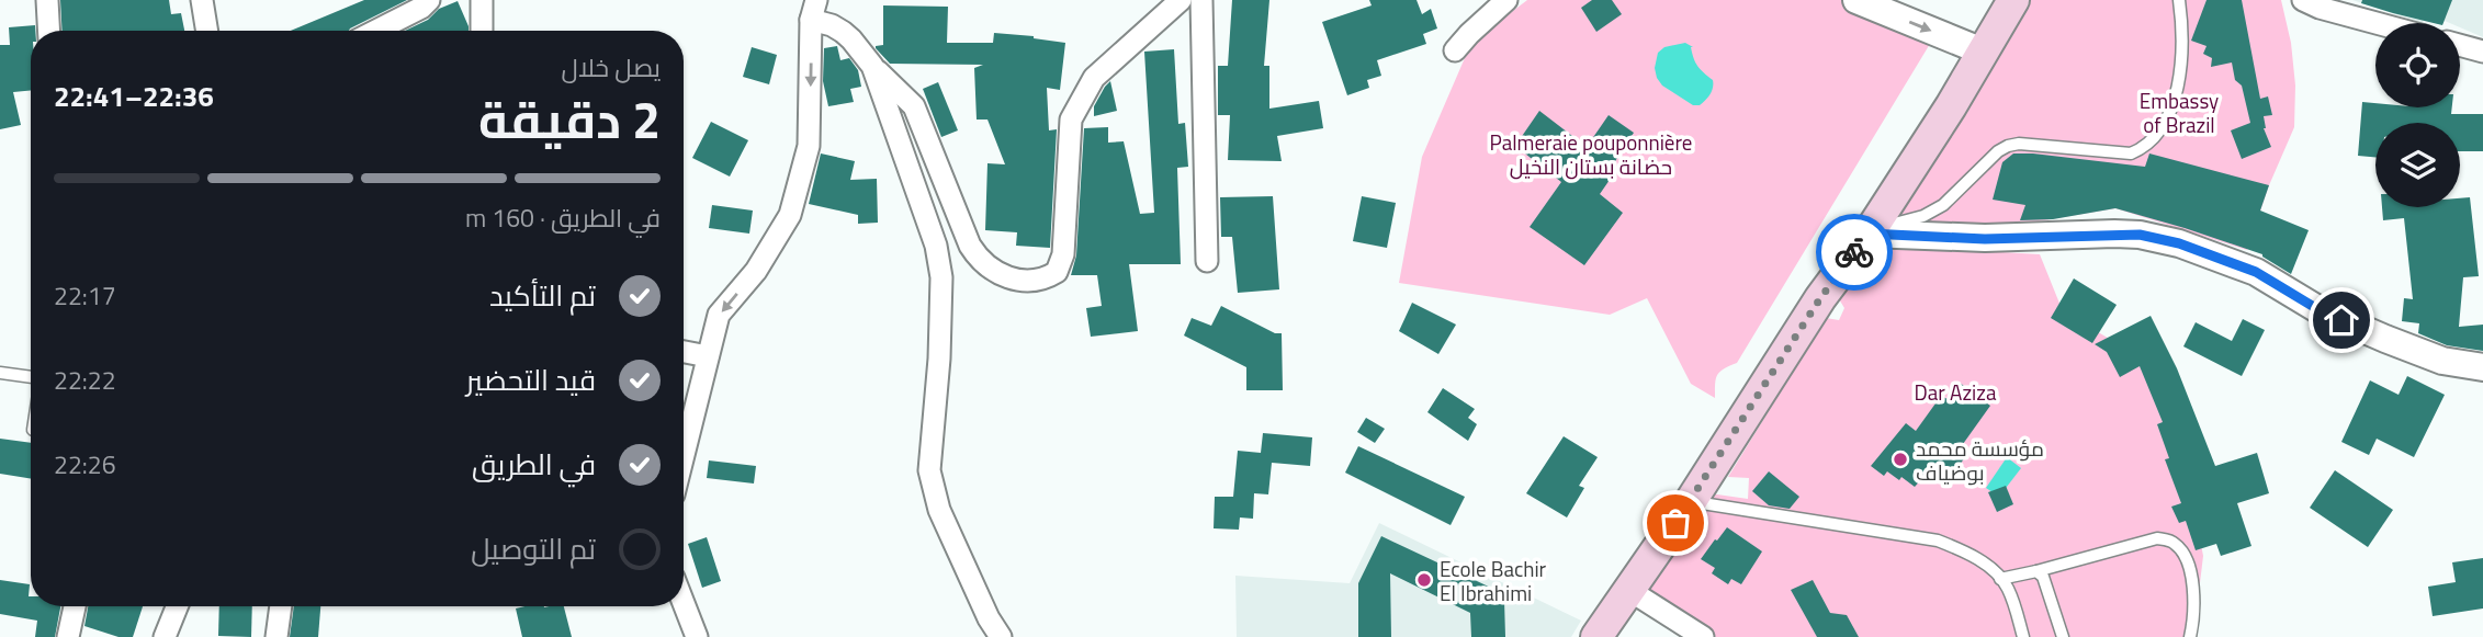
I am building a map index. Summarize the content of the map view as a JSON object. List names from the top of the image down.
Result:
{
  "parks": ["Embassy of Brazil", "Palmeraie pouponnière حضانة بستان النخيل", "Dar Aziza"],
  "places": ["مؤسسة محمد بوضياف", "Ecole Bachir El Ibrahimi"],
  "page": {
    "heading": ["2 دقيقة", "يصل خلال", "22:36–22:41"],
    "bar": "في الطريق · 160 m",
    "list": [
      ["تم التأكيد", "22:17"],
      ["قيد التحضير", "22:22"],
      ["في الطريق", "22:26"],
      "تم التوصيل"
    ]
  }
}
